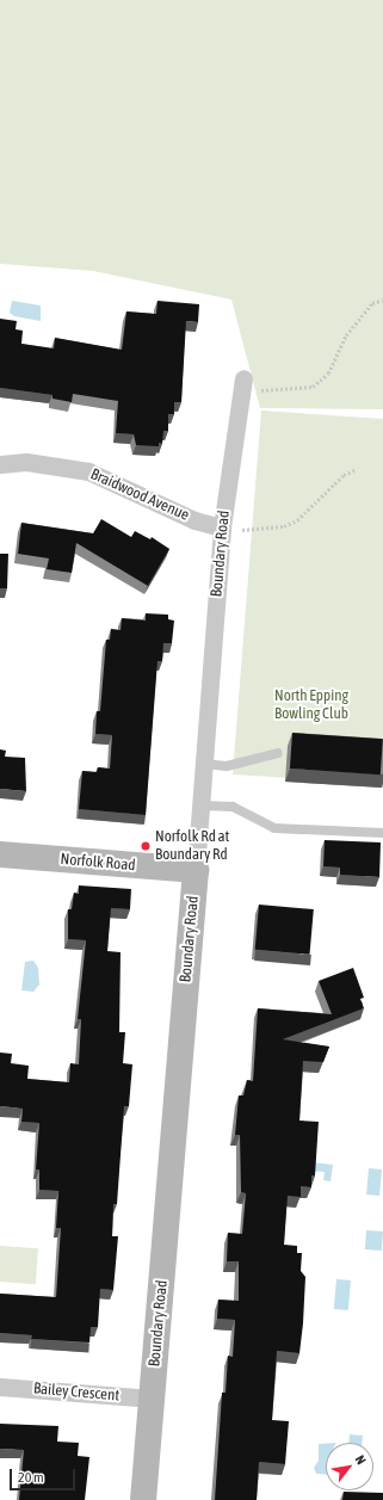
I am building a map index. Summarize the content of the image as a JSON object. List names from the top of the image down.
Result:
{
  "streets": {
    "street": [
      "Braidwood Avenue",
      "Boundary Road",
      "Norfolk Road",
      "Bailey Crescent"
    ]
  },
  "crossings": [
    ["Braidwood Avenue", "Boundary Road"],
    ["Boundary Road", "Norfolk Road"],
    ["Boundary Road", "Bailey Crescent"]
  ],
  "parks": ["North Epping Bowling Club"],
  "places": ["Norfolk Rd at Boundary Rd"],
  "scale_bar": "20 m",
  "north": "top right"
}
